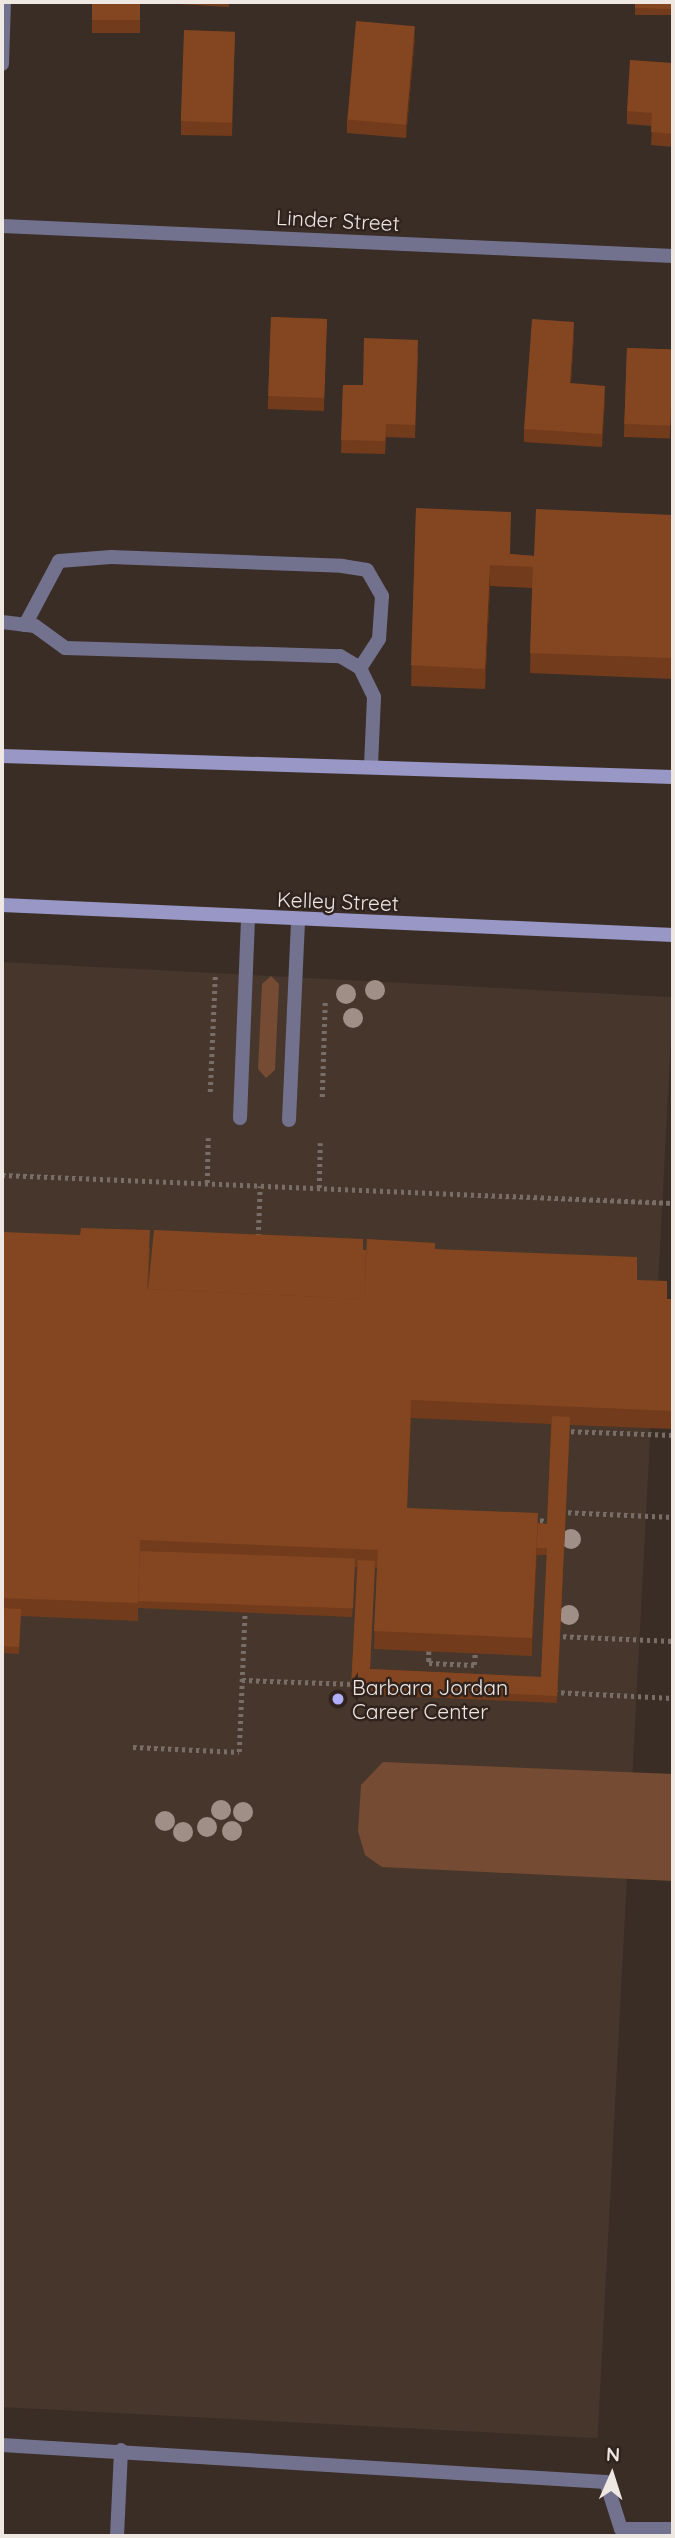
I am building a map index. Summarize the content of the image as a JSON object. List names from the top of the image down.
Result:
{
  "streets": {
    "main road": ["Kelley Street"],
    "street": ["Linder Street"]
  },
  "places": ["Barbara Jordan Career Center"],
  "north": "top"
}
